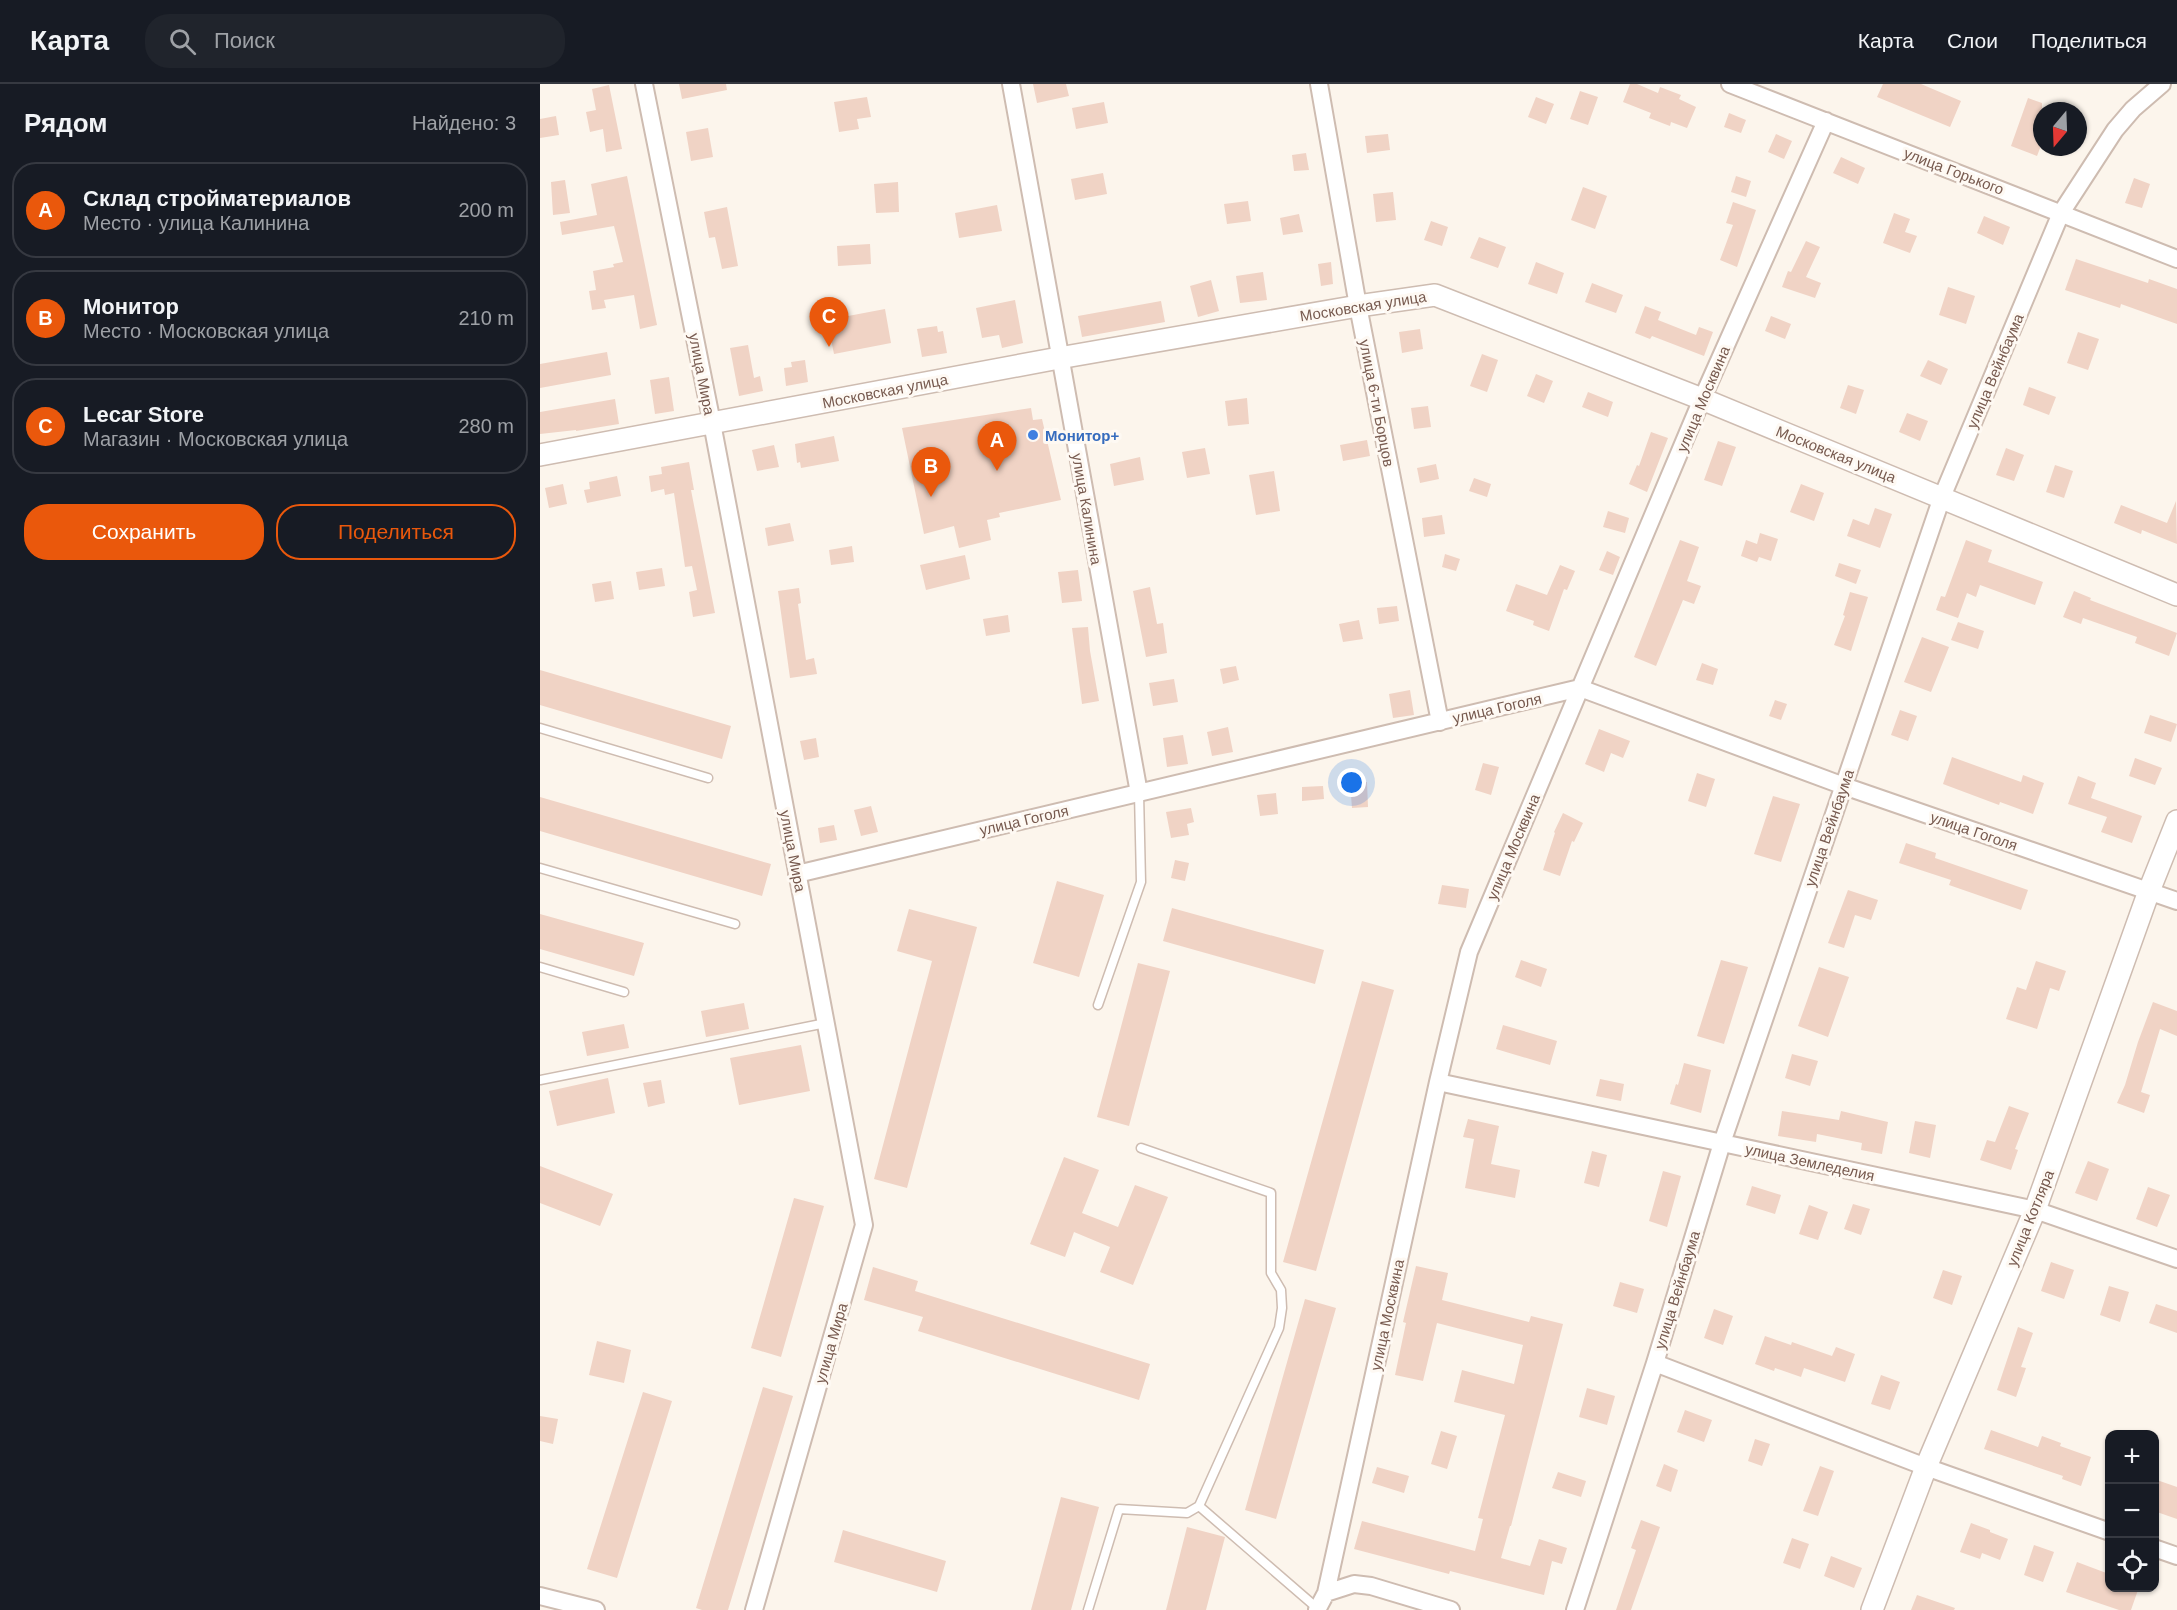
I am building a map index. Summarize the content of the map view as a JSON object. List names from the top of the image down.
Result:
{
  "streets": {
    "street": [
      "улица Горького",
      "Московская улица",
      "улица Вейнбаума",
      "улица Мира",
      "улица Москвина",
      "улица 6-ти Борцов",
      "улица Калинина",
      "улица Гоголя",
      "улица Земледелия",
      "улица Котляра"
    ]
  },
  "crossings": [
    ["улица Горького", "улица Вейнбаума"],
    ["улица Горького", "улица Москвина"],
    ["Московская улица", "улица Вейнбаума"],
    ["Московская улица", "улица Мира"],
    ["Московская улица", "улица Москвина"],
    ["Московская улица", "улица 6-ти Борцов"],
    ["Московская улица", "улица Калинина"],
    ["улица Вейнбаума", "улица Гоголя"],
    ["улица Вейнбаума", "улица Земледелия"],
    ["улица Мира", "улица Гоголя"],
    ["улица Москвина", "улица Гоголя"],
    ["улица Москвина", "улица Земледелия"],
    ["улица 6-ти Борцов", "улица Гоголя"],
    ["улица Калинина", "улица Гоголя"],
    ["улица Гоголя", "улица Котляра"],
    ["улица Земледелия", "улица Котляра"]
  ],
  "places": ["Монитор+"],
  "north": "bottom",
  "page": {
    "header": "Карта",
    "search": "Поиск",
    "nav": ["Карта", "Слои", "Поделиться"],
    "heading": ["Рядом", "Найдено: 3"],
    "list": [
      {
        "mark": "A",
        "name": "Склад стройматериалов",
        "note": "Место · улица Калинина",
        "value": "200 m"
      },
      {
        "mark": "B",
        "name": "Монитор",
        "note": "Место · Московская улица",
        "value": "210 m"
      },
      {
        "mark": "C",
        "name": "Lecar Store",
        "note": "Магазин · Московская улица",
        "value": "280 m"
      }
    ],
    "pins": ["C", "A", "B"],
    "buttons": ["Сохранить", "Поделиться"],
    "map_buttons": ["+", "−"]
  }
}
